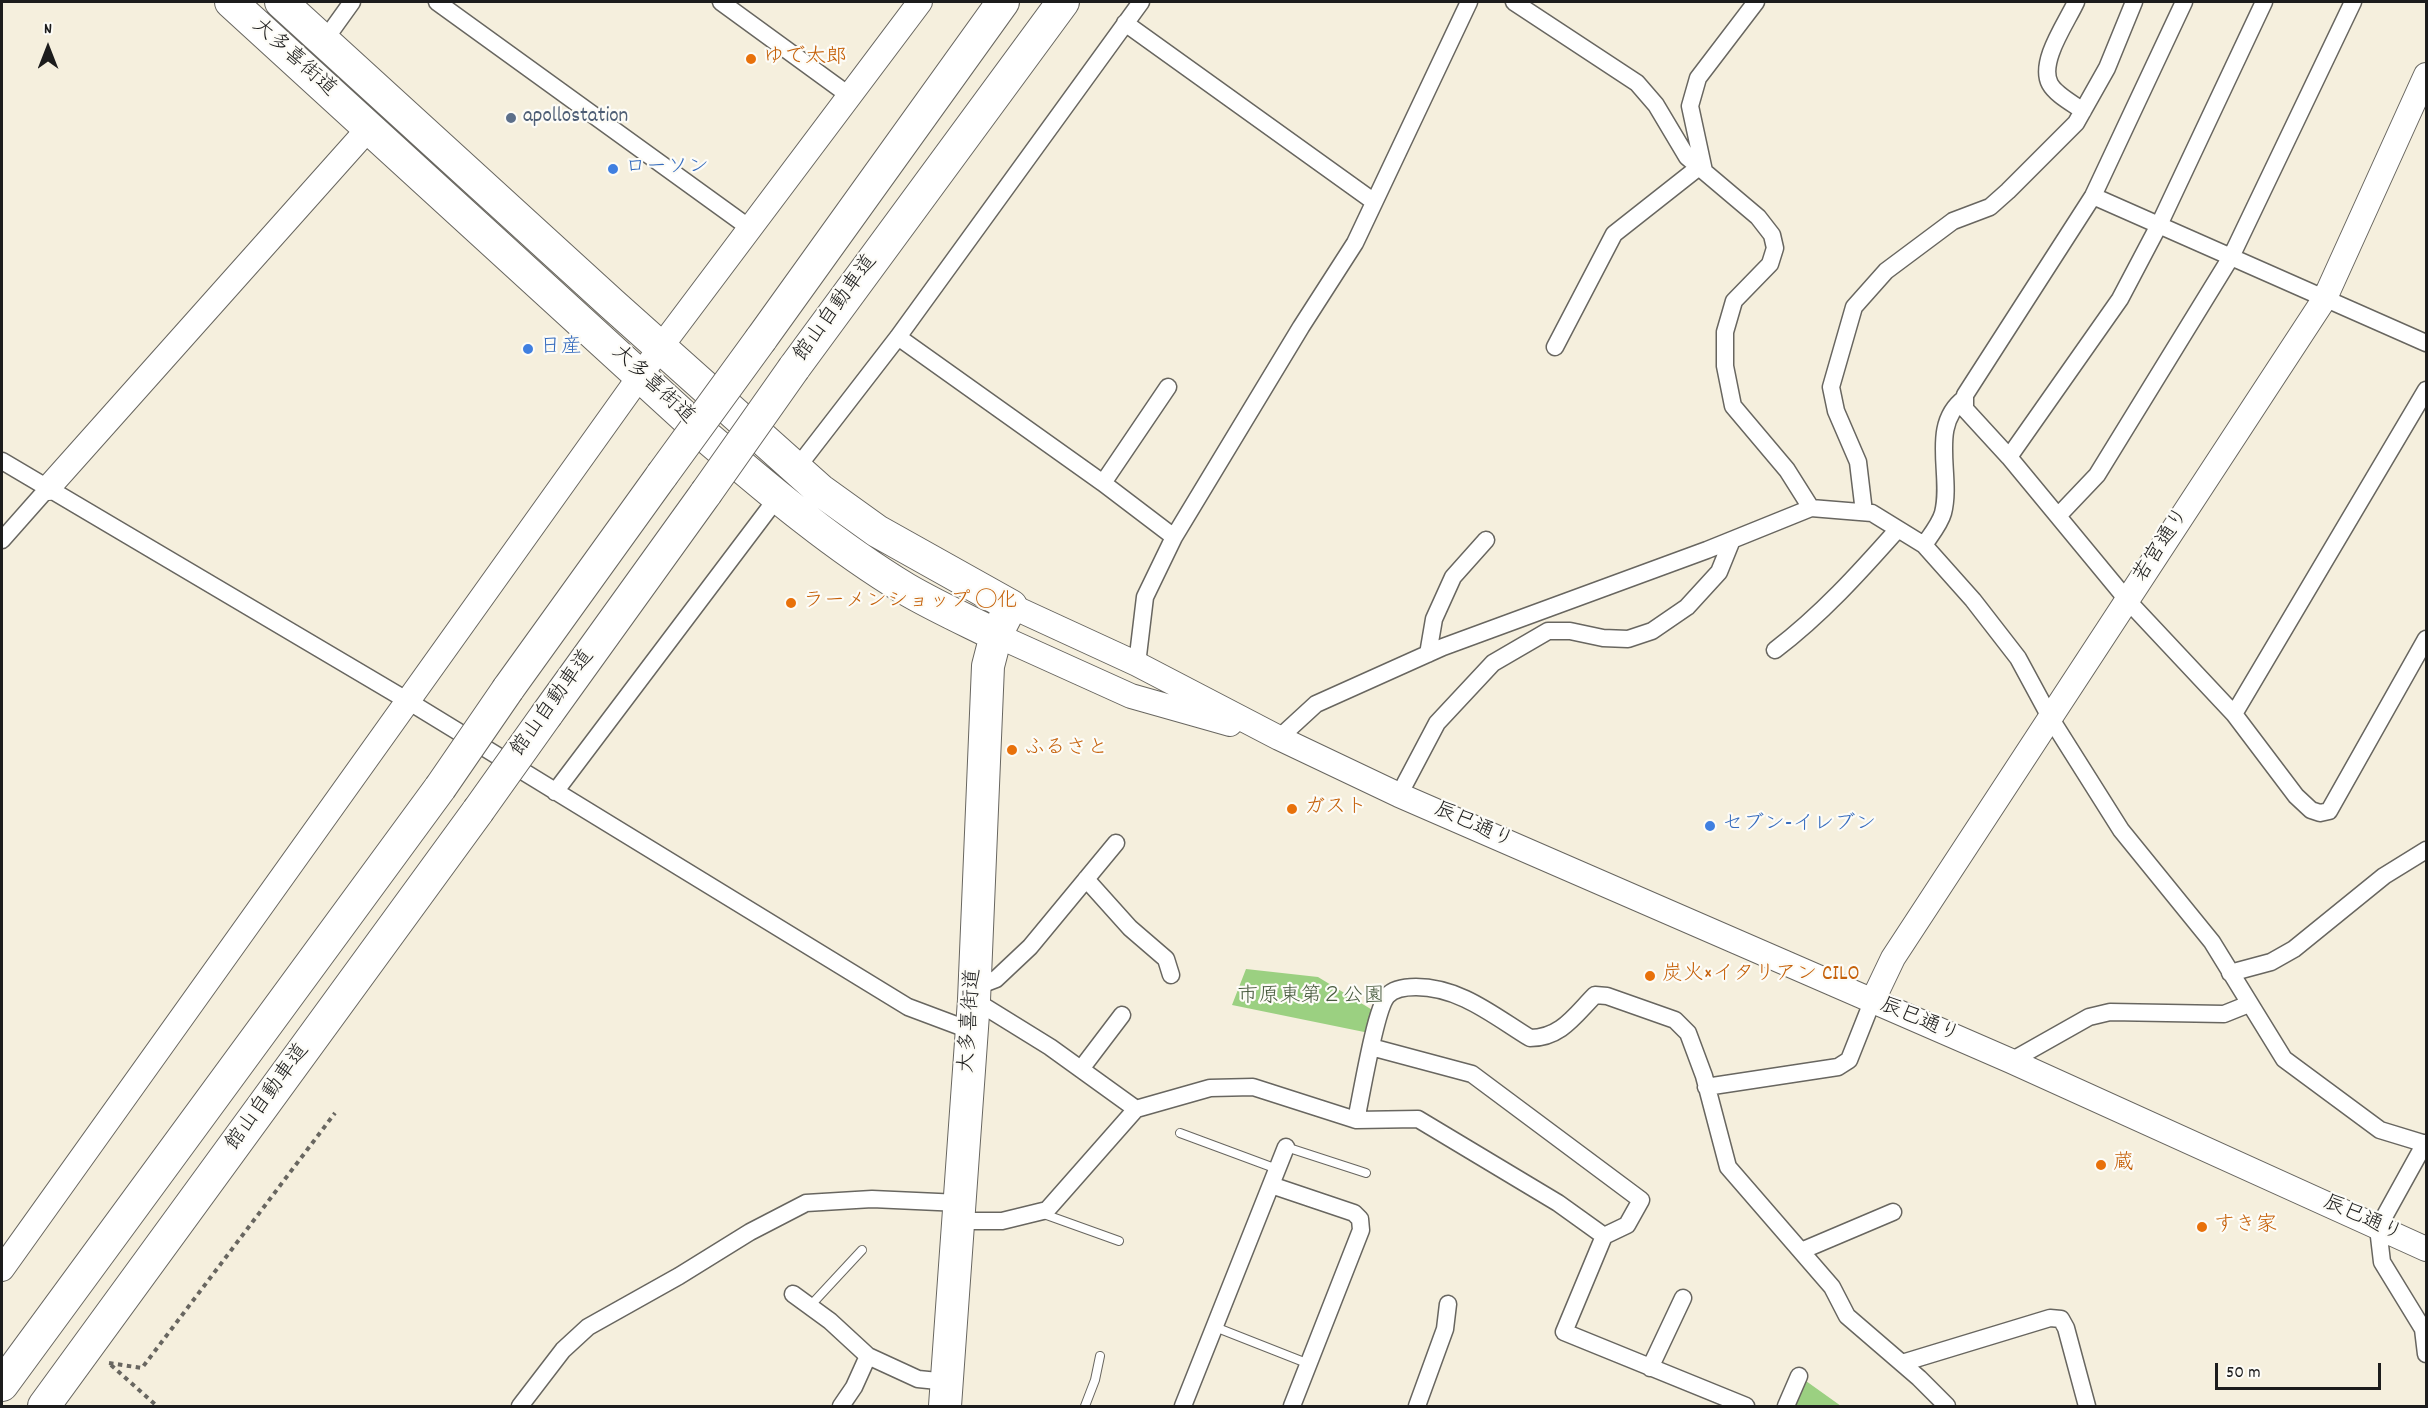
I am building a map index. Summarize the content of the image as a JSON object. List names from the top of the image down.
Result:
{
  "streets": {
    "highway": ["大多喜街道", "館山自動車道"],
    "street": ["若宮通り", "辰巳通り"]
  },
  "crossings": [
    ["大多喜街道", "辰巳通り"],
    ["若宮通り", "辰巳通り"]
  ],
  "parks": ["市原東第２公園"],
  "places": [
    "ゆで太郎",
    "apollostation",
    "ローソン",
    "日産",
    "ラーメンショップ ◯化",
    "ふるさと",
    "ガスト",
    "セブン-イレブン",
    "炭火×イタリアン CILO",
    "蔵",
    "すき家"
  ],
  "scale_bar": "50 m",
  "north": "top"
}
